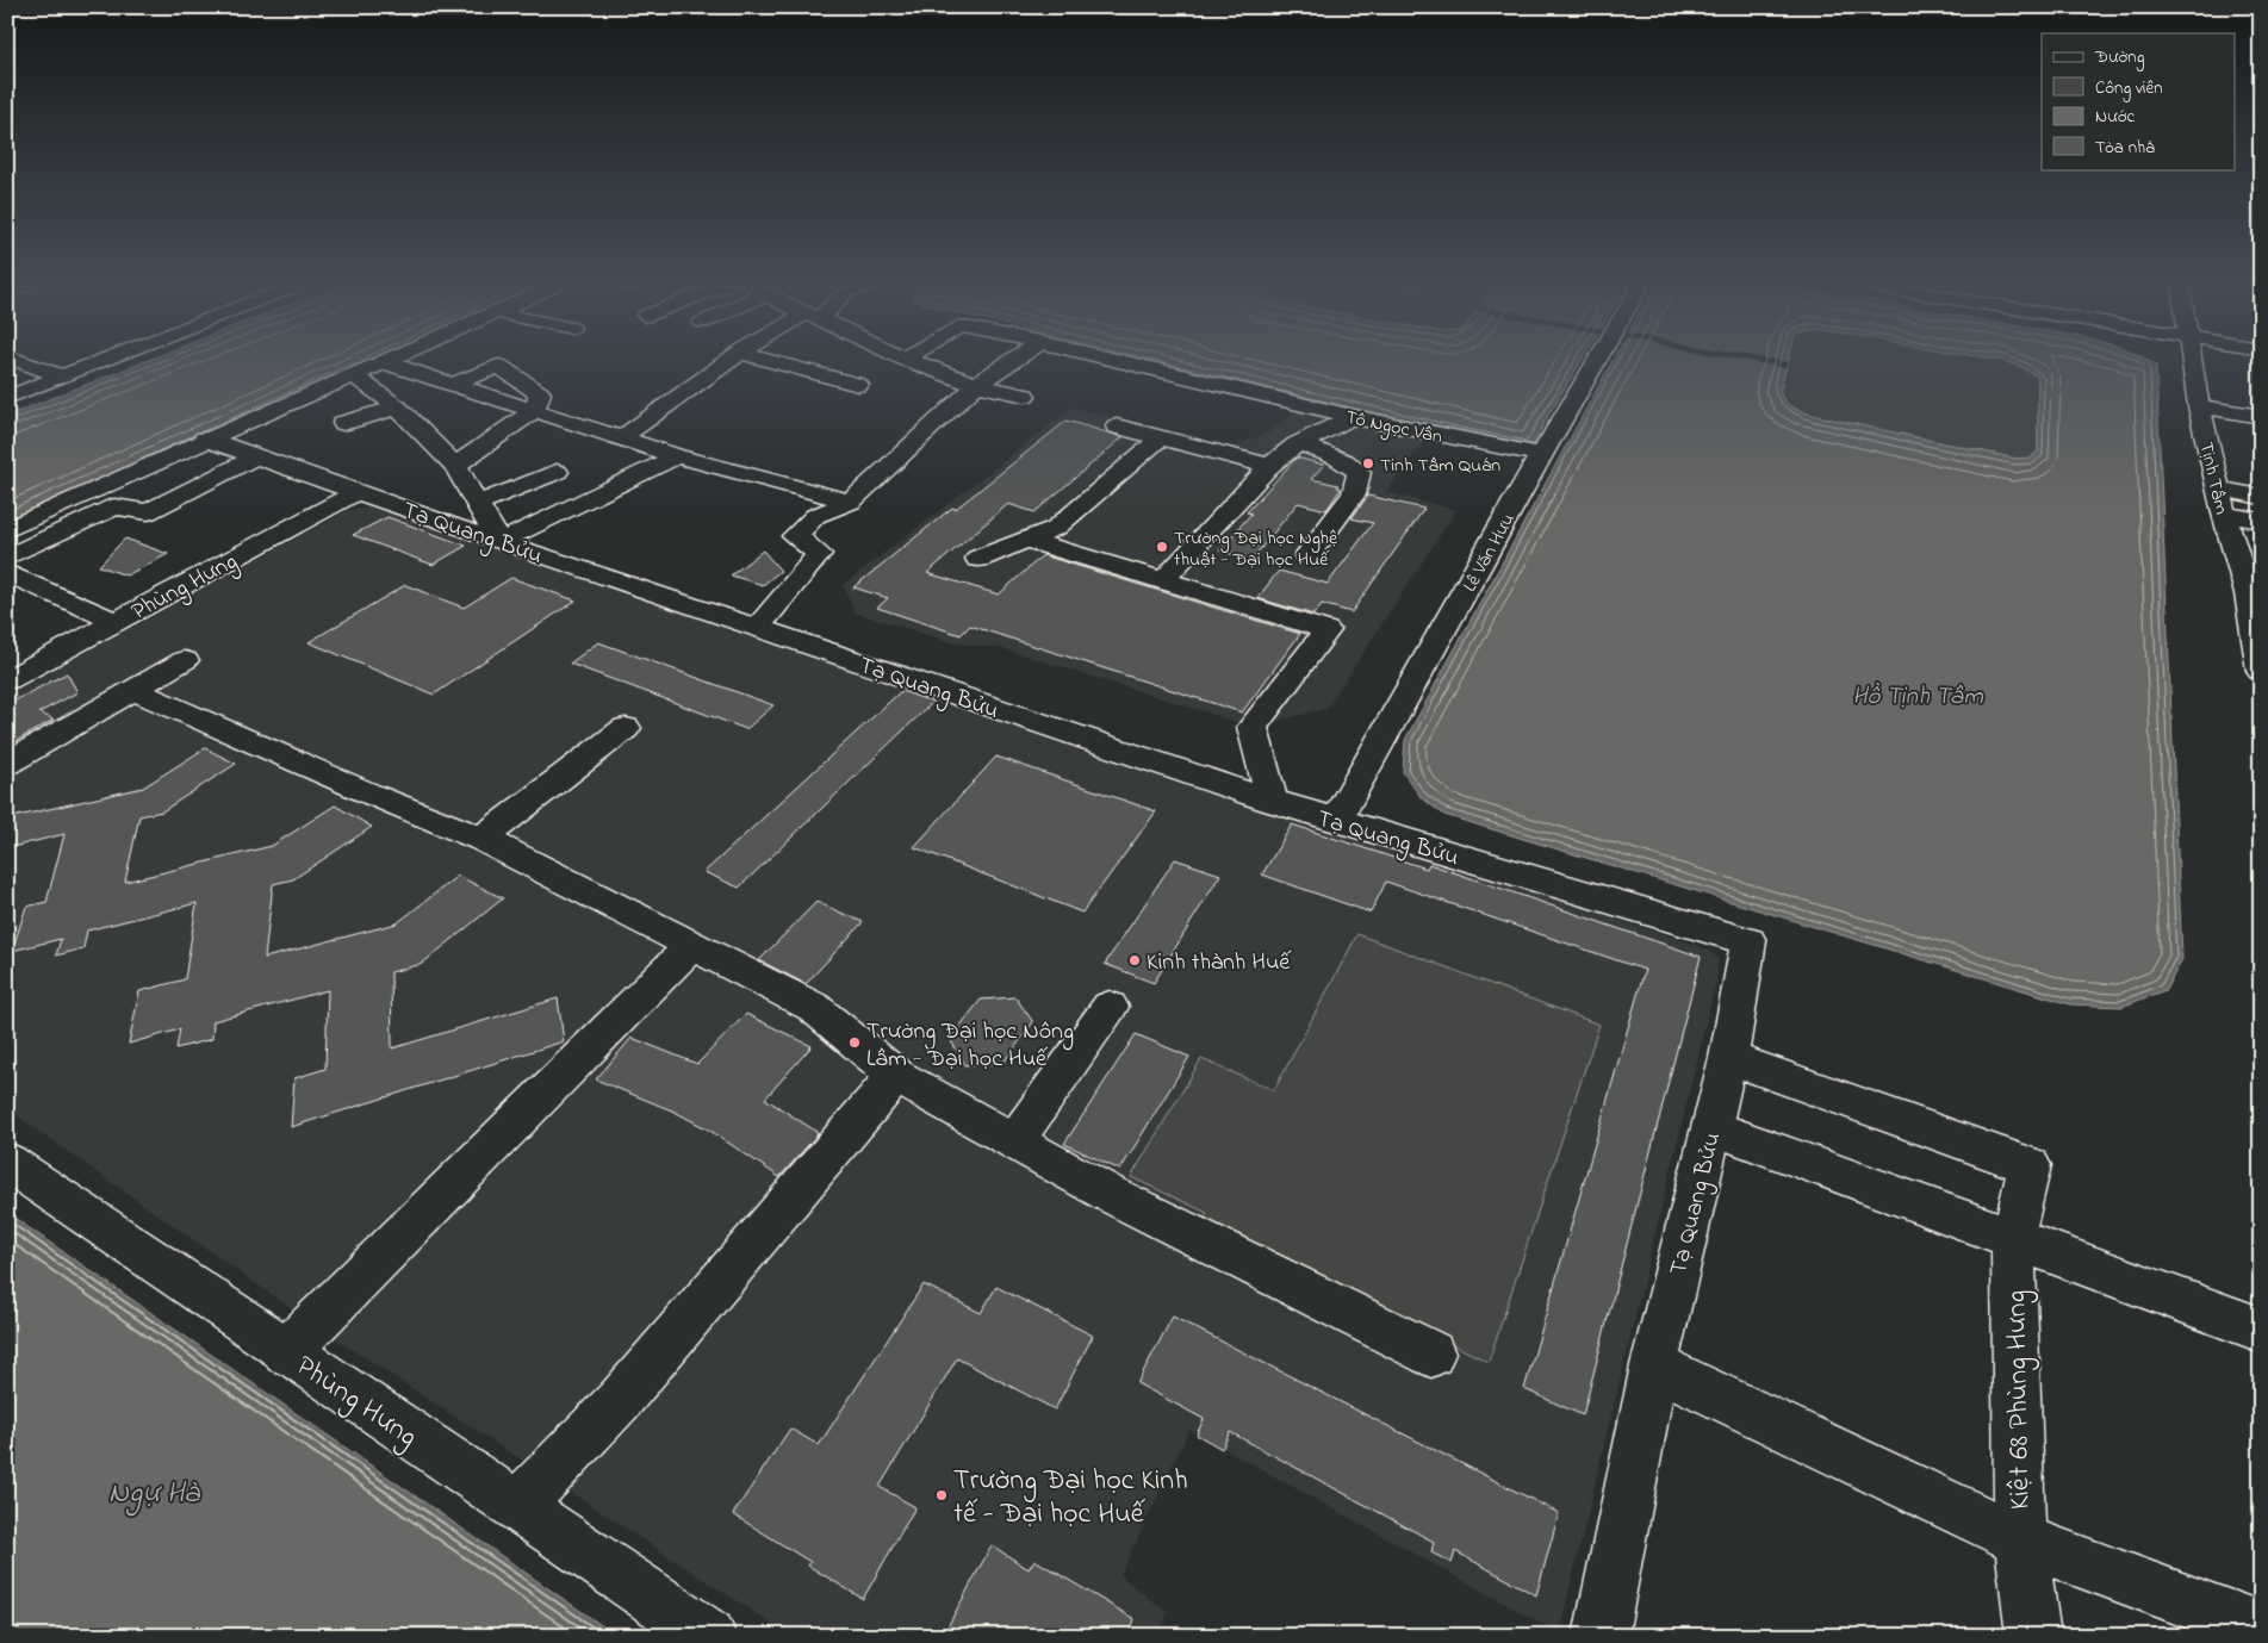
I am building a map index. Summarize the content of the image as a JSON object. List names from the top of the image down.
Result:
{
  "streets": {
    "street": [
      "Tô Ngọc Vân",
      "Tịnh Tâm",
      "Tạ Quang Bửu",
      "Lê Văn Hưu",
      "Phùng Hưng",
      "Kiệt 68 Phùng Hưng"
    ]
  },
  "crossings": [
    ["Tô Ngọc Vân", "Lê Văn Hưu"],
    ["Tạ Quang Bửu", "Lê Văn Hưu"],
    ["Tạ Quang Bửu", "Phùng Hưng"],
    ["Tạ Quang Bửu", "Kiệt 68 Phùng Hưng"]
  ],
  "water": ["Hồ Tịnh Tâm", "Ngự Hà"],
  "places": [
    "Tinh Tâm Quán",
    "Trường Đại học Nghệ thuật - Đại học Huế",
    "Kinh thành Huế",
    "Trường Đại học Nông Lâm - Đại học Huế",
    "Trường Đại học Kinh tế - Đại học Huế"
  ],
  "legend": [
    "Đường",
    "Công viên",
    "Nước",
    "Tòa nhà"
  ]
}
